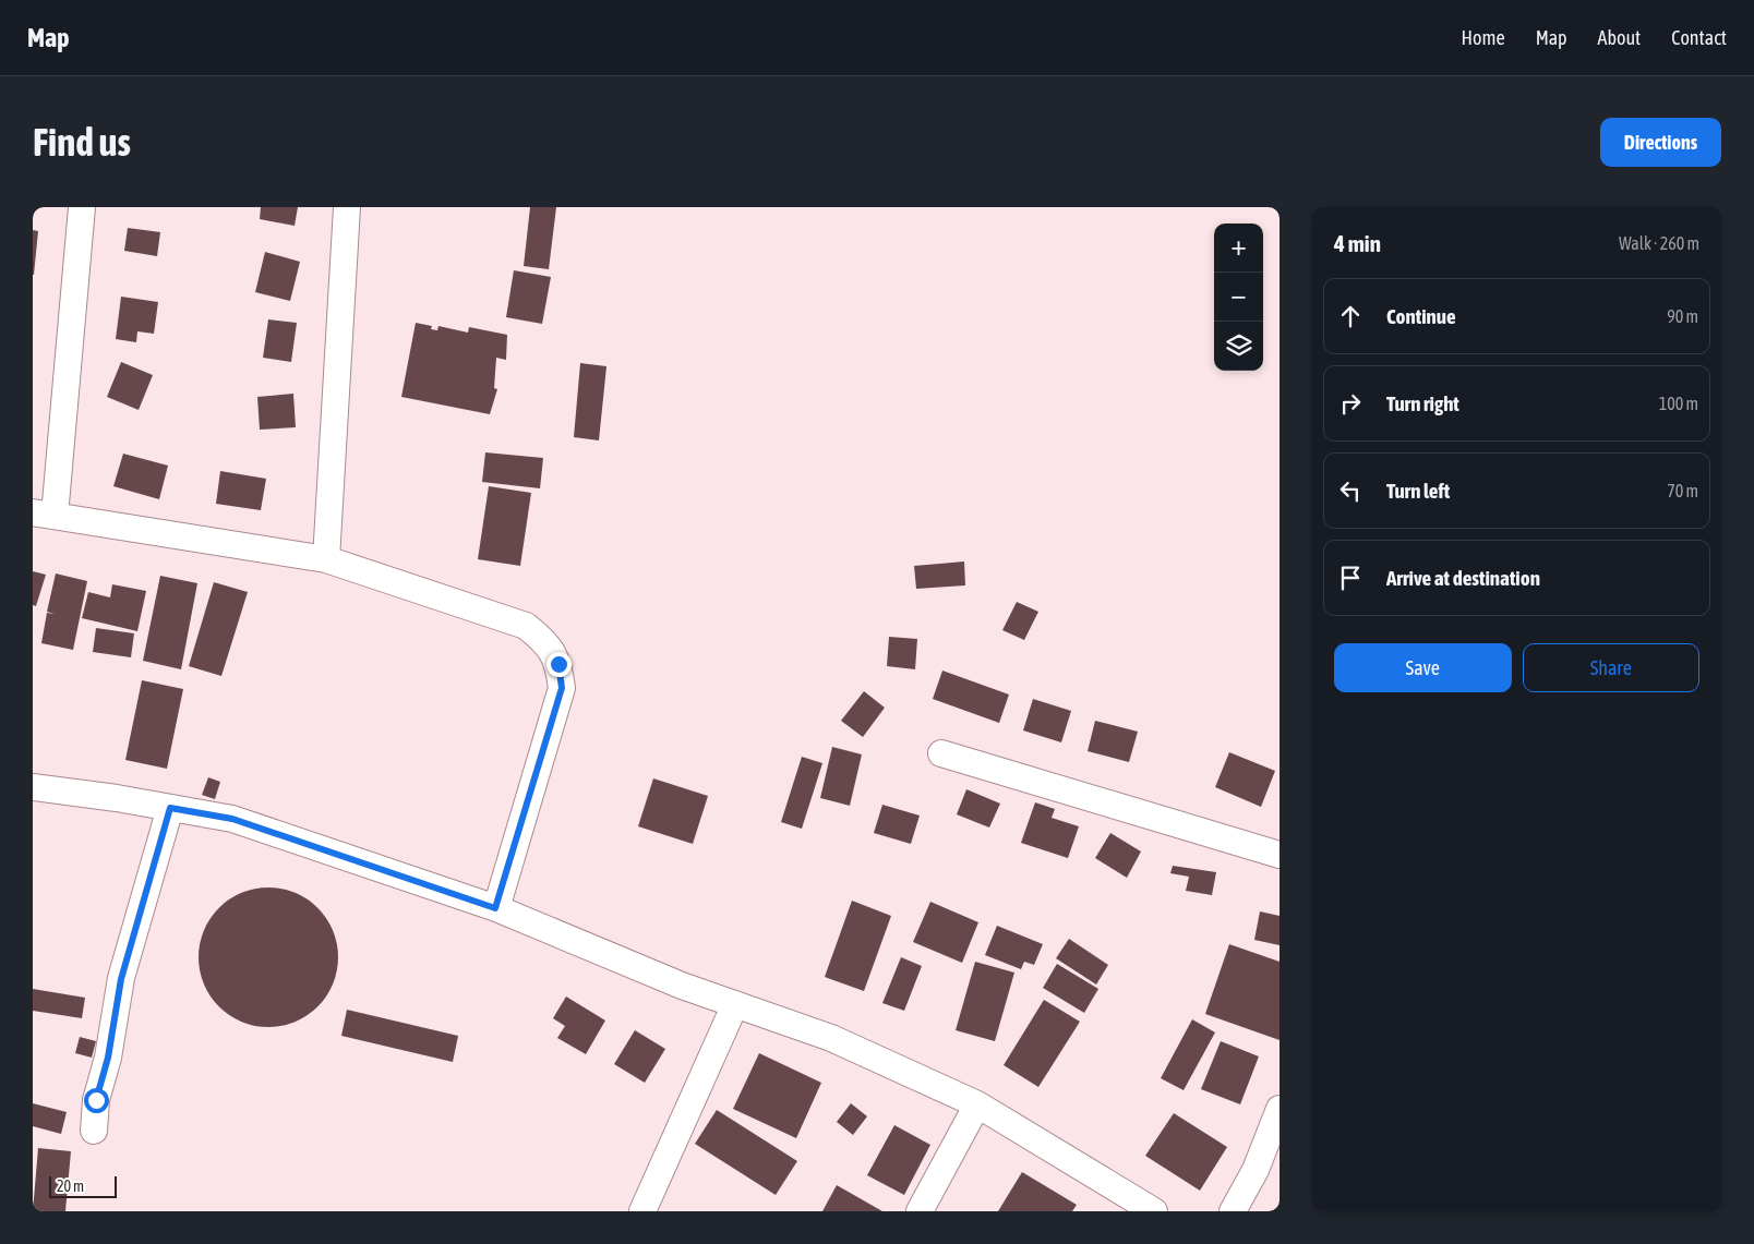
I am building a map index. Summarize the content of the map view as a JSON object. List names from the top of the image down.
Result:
{
  "scale_bar": "20 m",
  "page": {
    "header": "Map",
    "nav": [
      "Home",
      "Map",
      "About",
      "Contact"
    ],
    "buttons": [
      "Directions",
      ["Save", "Share"]
    ],
    "title": "Find us",
    "heading": ["4 min", "Walk · 260 m"],
    "map_buttons": ["+", "−"],
    "list": [
      ["Continue", "90 m"],
      ["Turn right", "100 m"],
      ["Turn left", "70 m"],
      "Arrive at destination"
    ],
    "scale": "20 m"
  }
}
